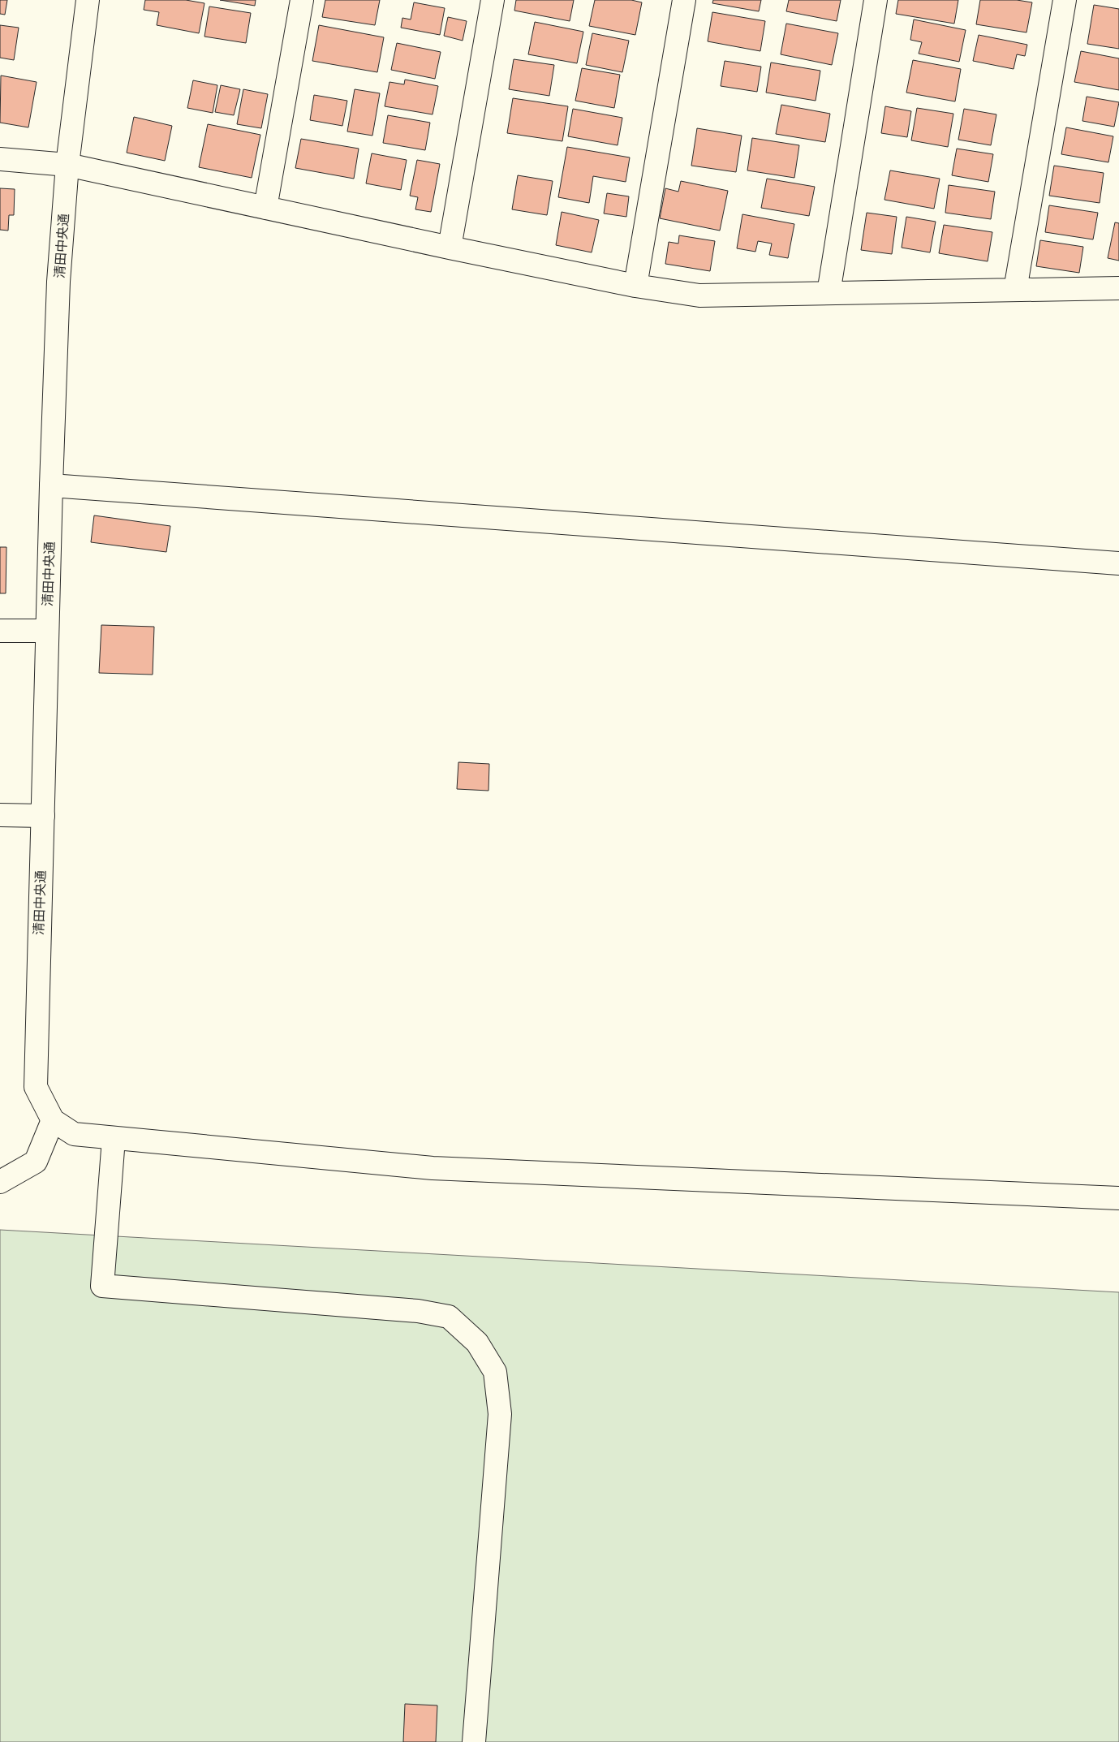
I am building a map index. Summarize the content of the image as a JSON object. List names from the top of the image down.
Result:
{
  "streets": {
    "street": ["清田中央通"]
  }
}
